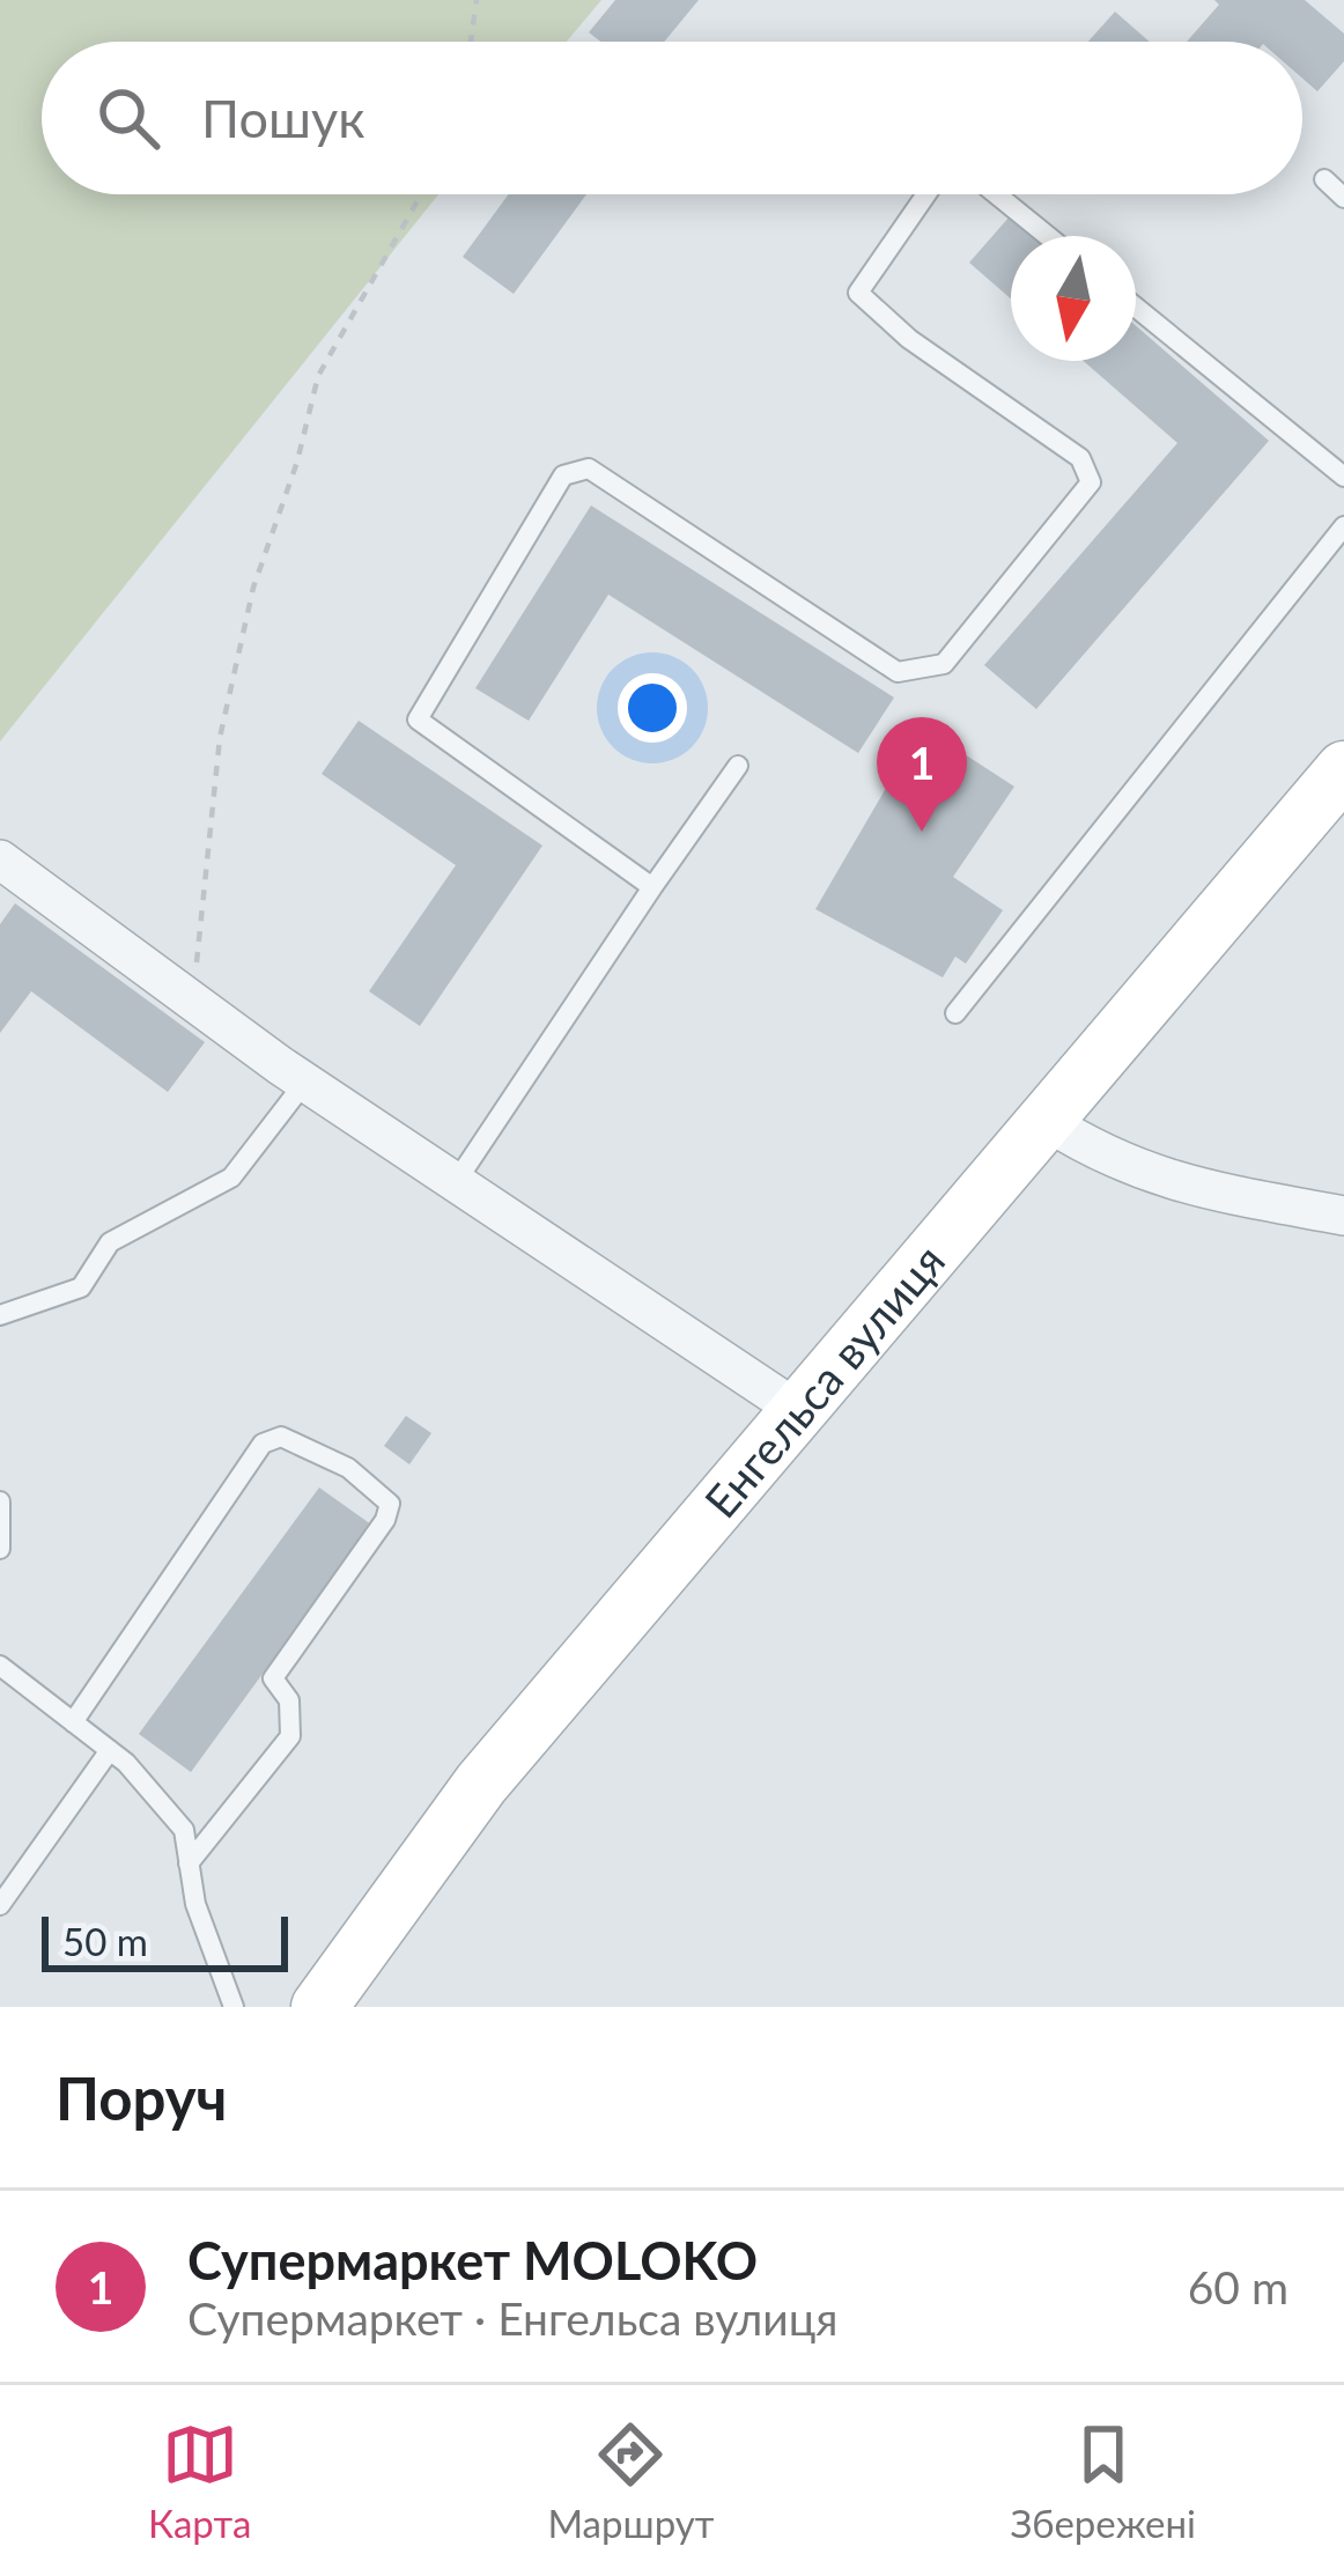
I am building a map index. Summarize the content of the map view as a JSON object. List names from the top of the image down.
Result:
{
  "streets": {
    "street": ["Енгельса вулиця"]
  },
  "scale_bar": "50 m",
  "north": "bottom",
  "page": {
    "search": "Пошук",
    "pins": "1",
    "scale": "50 m",
    "heading": "Поруч",
    "list": [
      {
        "mark": "1",
        "name": "Супермаркет MOLOKO",
        "note": "Супермаркет · Енгельса вулиця",
        "value": "60 m"
      }
    ],
    "nav": ["Карта", "Маршрут", "Збережені"]
  }
}
